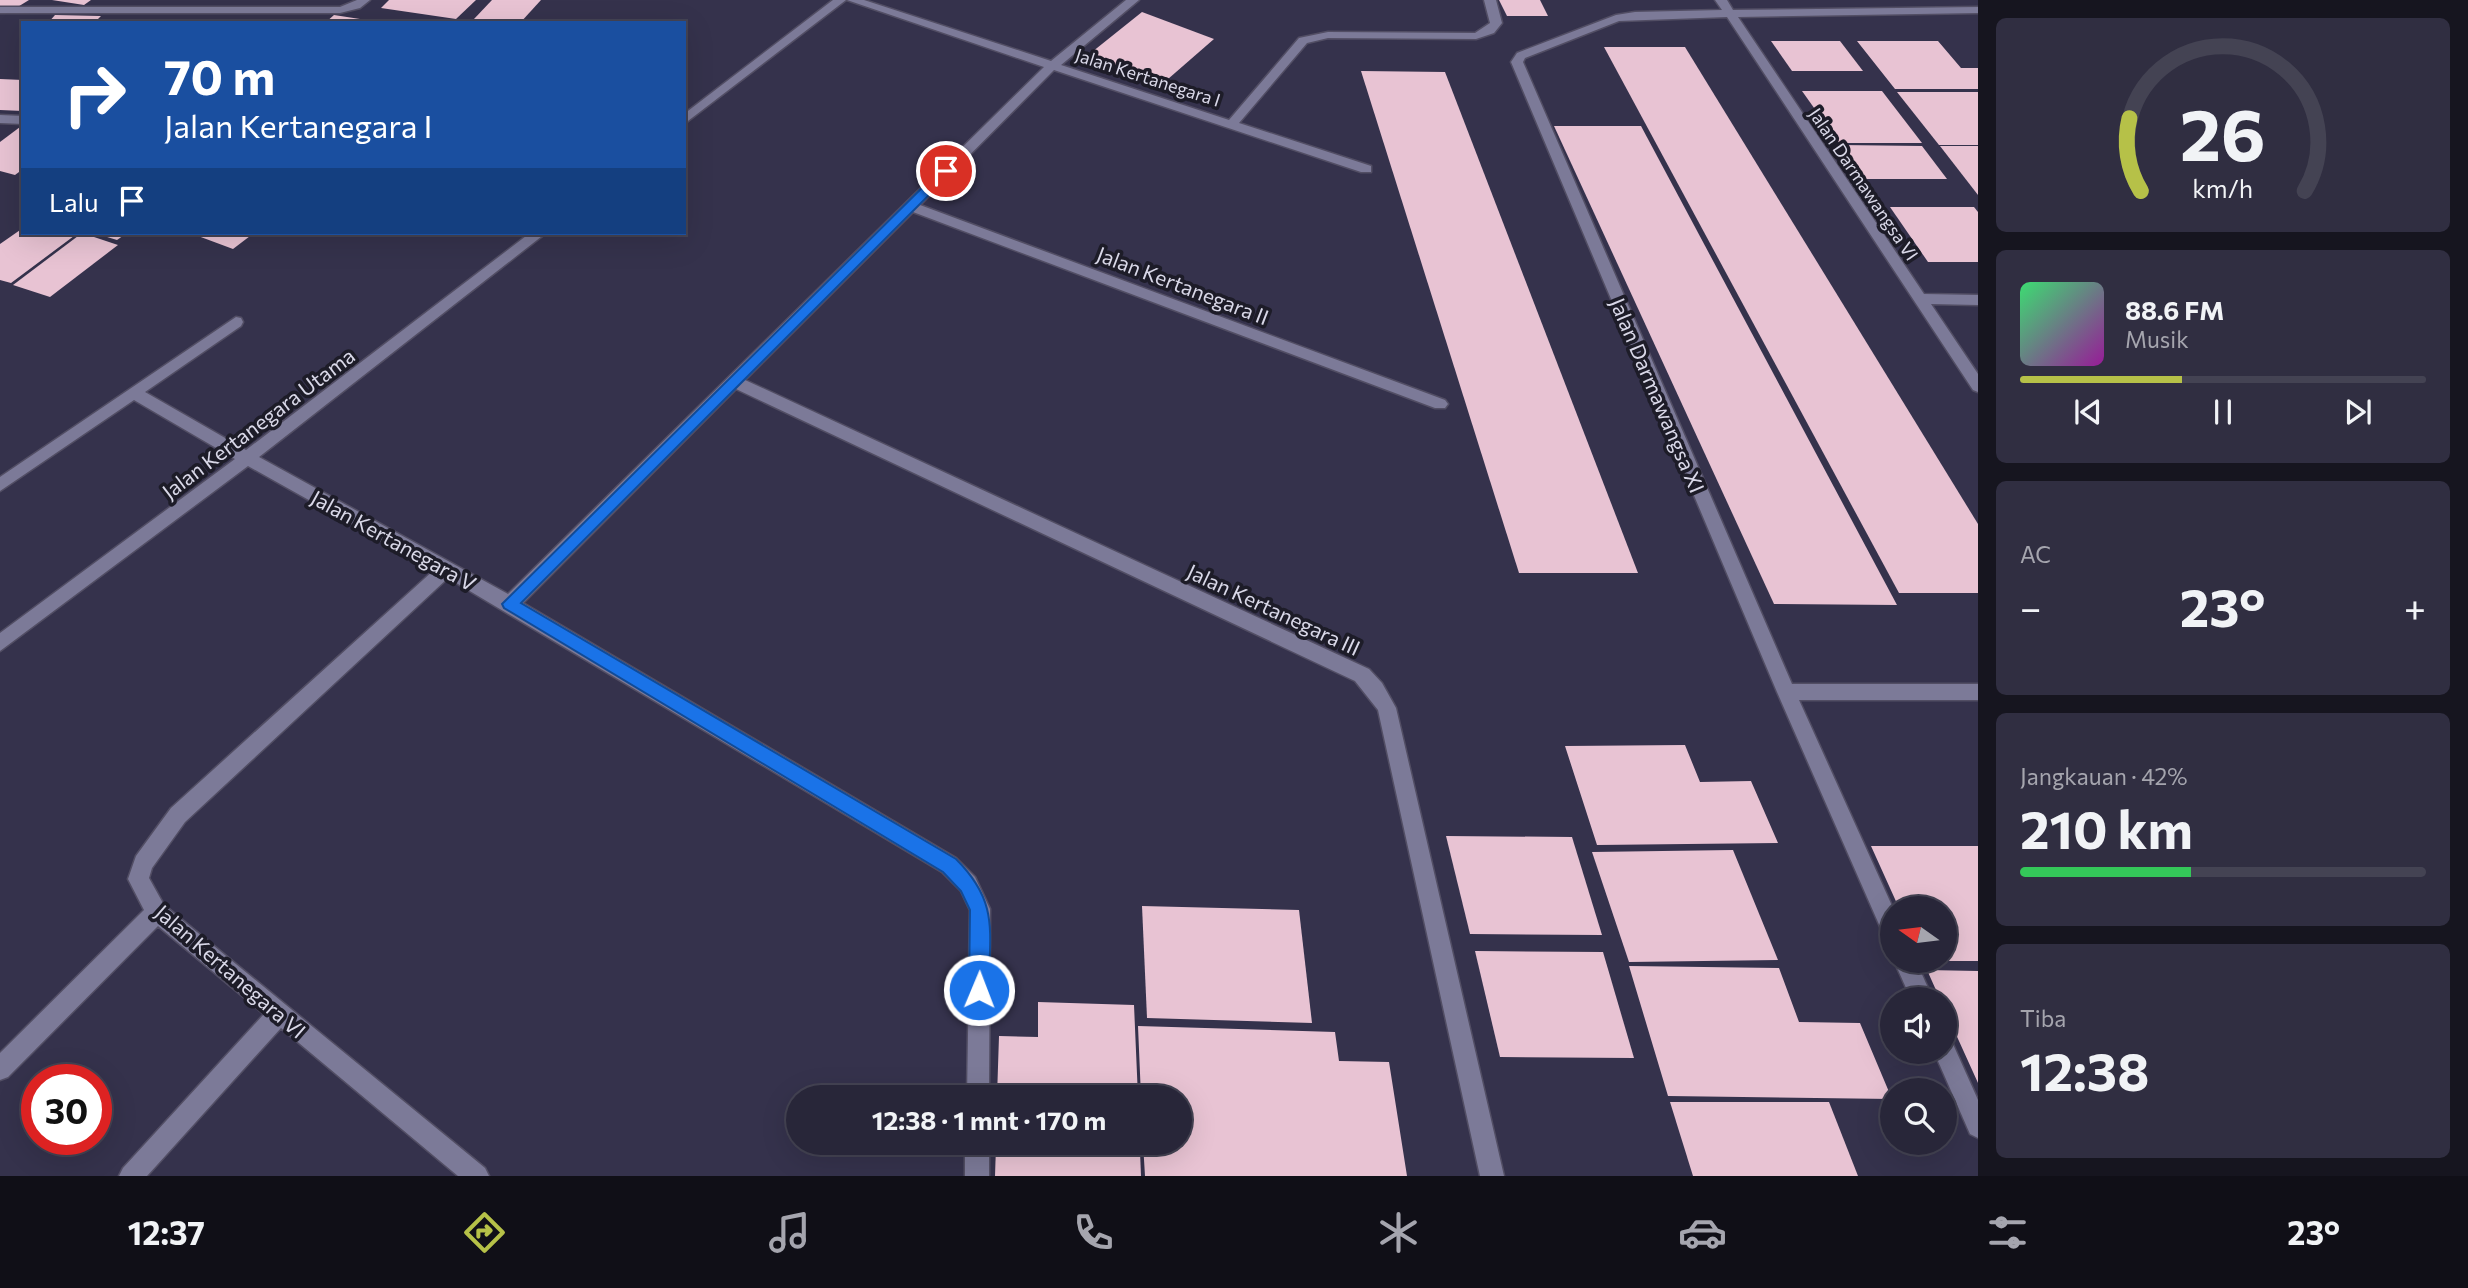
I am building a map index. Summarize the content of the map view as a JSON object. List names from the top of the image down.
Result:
{
  "streets": {
    "street": [
      "Jalan Kertanegara I",
      "Jalan Darmawangsa VI",
      "Jalan Kertanegara II",
      "Jalan Darmawangsa XI",
      "Jalan Kertanegara Utama",
      "Jalan Kertanegara V",
      "Jalan Kertanegara III",
      "Jalan Kertanegara VI"
    ]
  },
  "crossings": [
    ["Jalan Kertanegara I", "Jalan Kertanegara II"],
    ["Jalan Kertanegara I", "Jalan Kertanegara V"],
    ["Jalan Kertanegara I", "Jalan Kertanegara III"],
    ["Jalan Darmawangsa VI", "Jalan Darmawangsa XI"],
    ["Jalan Kertanegara Utama", "Jalan Kertanegara V"],
    ["Jalan Kertanegara V", "Jalan Kertanegara VI"]
  ],
  "north": "left",
  "page": {
    "turn": ["70 m", "Jalan Kertanegara I"],
    "then": "Lalu",
    "song": ["88.6 FM", "Musik"],
    "tile": [
      "AC",
      ["Jangkauan · 42%", "210 km"],
      ["Tiba", "12:38"]
    ],
    "heat": ["−", "23°", "+"],
    "limit": "30",
    "trip": "12:38 · 1 mnt · 170 m",
    "tabs": ["12:37", "23°"],
    "gauge": ["26", "km/h"]
  }
}
